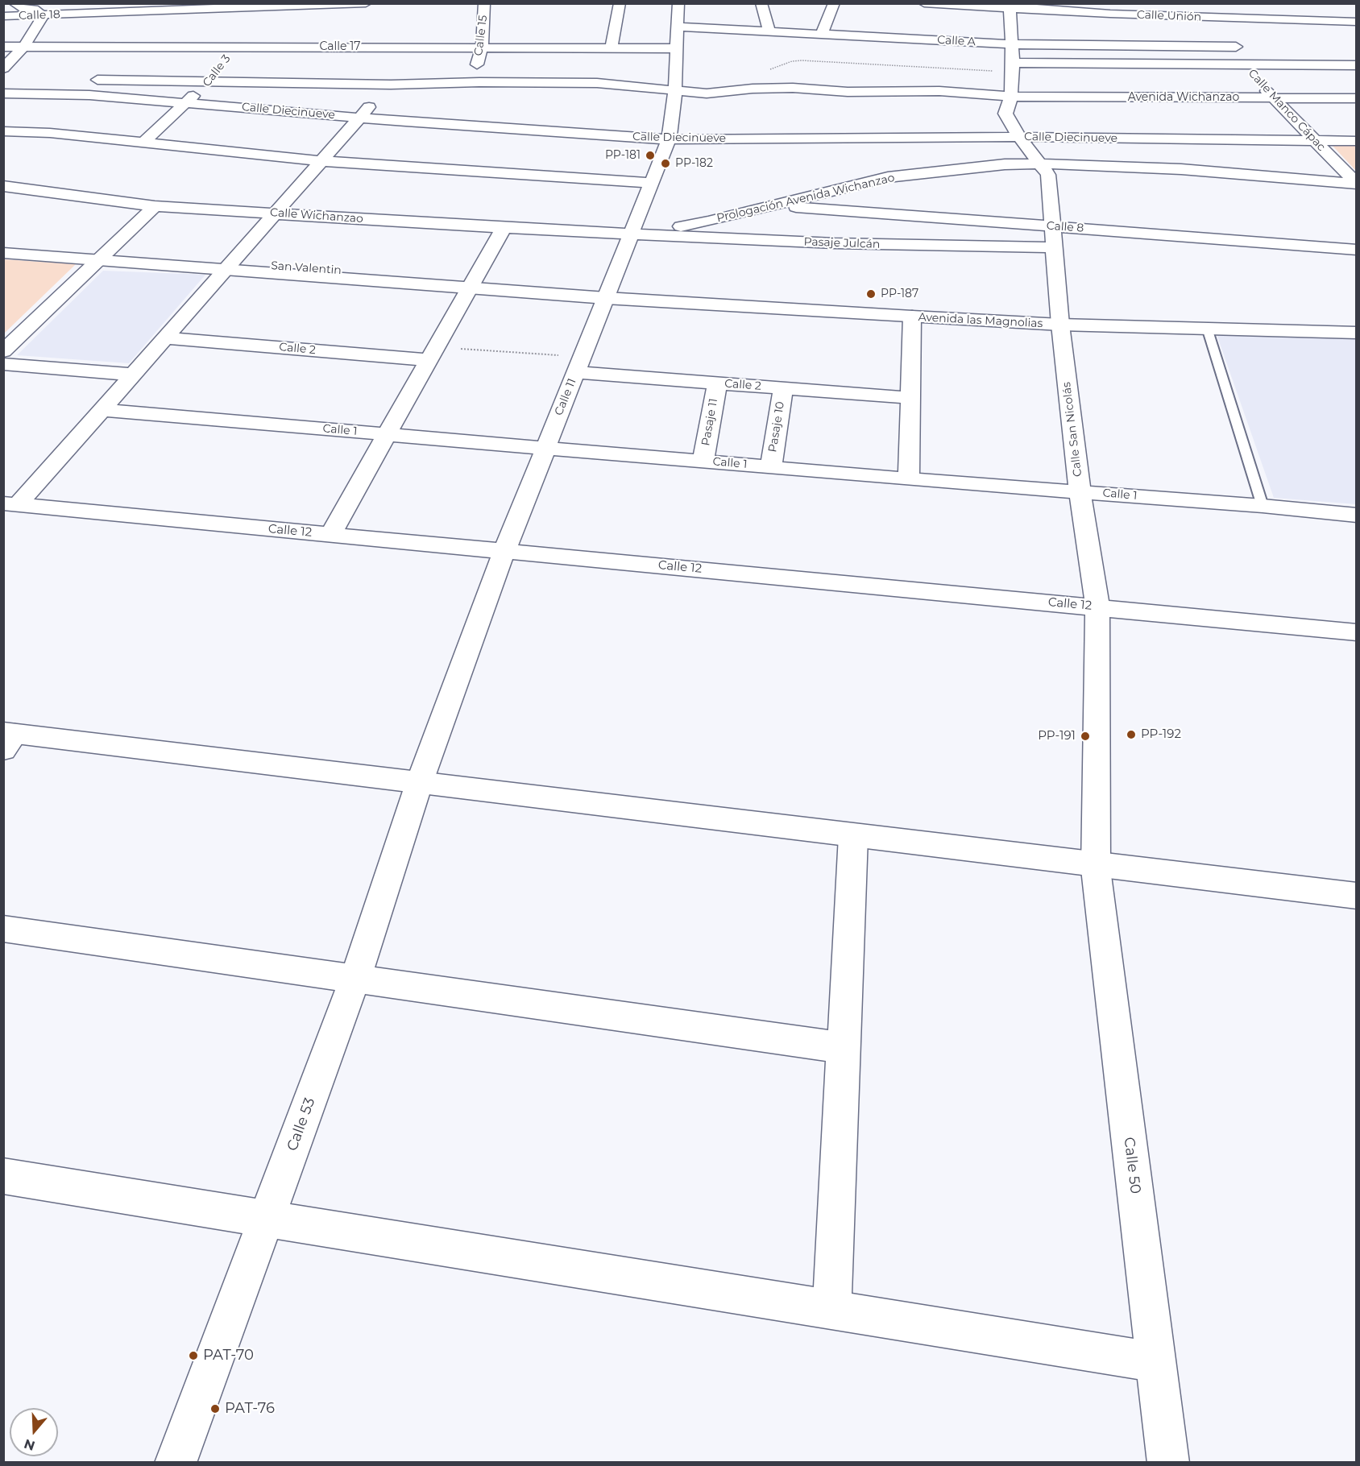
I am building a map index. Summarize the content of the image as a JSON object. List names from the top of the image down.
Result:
{
  "streets": {
    "street": [
      "Calle 18",
      "Calle Unión",
      "Calle 15",
      "Calle A",
      "Calle 17",
      "Calle 3",
      "Avenida Wichanzao",
      "Calle Manco Cápac",
      "Calle Diecinueve",
      "Prologación Avenida Wichanzao",
      "Calle Wichanzao",
      "Calle 8",
      "Pasaje Julcán",
      "San Valentin",
      "Avenida las Magnolias",
      "Calle 2",
      "Calle 11",
      "Pasaje 11",
      "Pasaje 10",
      "Calle San Nicolás",
      "Calle 1",
      "Calle 12",
      "Calle 53",
      "Calle 50"
    ]
  },
  "crossings": [
    ["Calle Unión", "Calle Manco Cápac"],
    ["Calle Unión", "Calle San Nicolás"],
    ["Calle 15", "Calle 17"],
    ["Calle 15", "Avenida Wichanzao"],
    ["Calle A", "Calle Manco Cápac"],
    ["Calle A", "Calle 11"],
    ["Calle A", "Calle San Nicolás"],
    ["Calle 17", "Calle 3"],
    ["Calle 17", "Calle 11"],
    ["Calle 3", "Calle Diecinueve"],
    ["Avenida Wichanzao", "Calle Manco Cápac"],
    ["Avenida Wichanzao", "Calle 11"],
    ["Avenida Wichanzao", "Calle San Nicolás"],
    ["Calle Manco Cápac", "Calle Diecinueve"],
    ["Calle Manco Cápac", "Prologación Avenida Wichanzao"],
    ["Calle Diecinueve", "Calle 11"],
    ["Calle Diecinueve", "Calle San Nicolás"],
    ["Prologación Avenida Wichanzao", "Calle Wichanzao"],
    ["Prologación Avenida Wichanzao", "Calle 8"],
    ["Prologación Avenida Wichanzao", "Pasaje Julcán"],
    ["Prologación Avenida Wichanzao", "Calle 11"],
    ["Prologación Avenida Wichanzao", "Calle San Nicolás"],
    ["Calle Wichanzao", "Pasaje Julcán"],
    ["Calle Wichanzao", "Calle 11"],
    ["Calle 8", "Calle San Nicolás"],
    ["Pasaje Julcán", "Calle 11"],
    ["Pasaje Julcán", "Calle San Nicolás"],
    ["San Valentin", "Avenida las Magnolias"],
    ["San Valentin", "Calle 11"],
    ["Avenida las Magnolias", "Calle 11"],
    ["Avenida las Magnolias", "Calle San Nicolás"],
    ["Calle 2", "Calle 11"],
    ["Calle 2", "Pasaje 11"],
    ["Calle 2", "Pasaje 10"],
    ["Calle 11", "Calle 1"],
    ["Calle 11", "Calle 12"],
    ["Calle 11", "Calle 53"],
    ["Pasaje 11", "Calle 1"],
    ["Pasaje 10", "Calle 1"],
    ["Calle San Nicolás", "Calle 1"],
    ["Calle San Nicolás", "Calle 12"],
    ["Calle San Nicolás", "Calle 50"]
  ],
  "places": [
    "PP-181",
    "PP-182",
    "PP-187",
    "PP-192",
    "PP-191",
    "PAT-70",
    "PAT-76"
  ],
  "north": "bottom"
}
